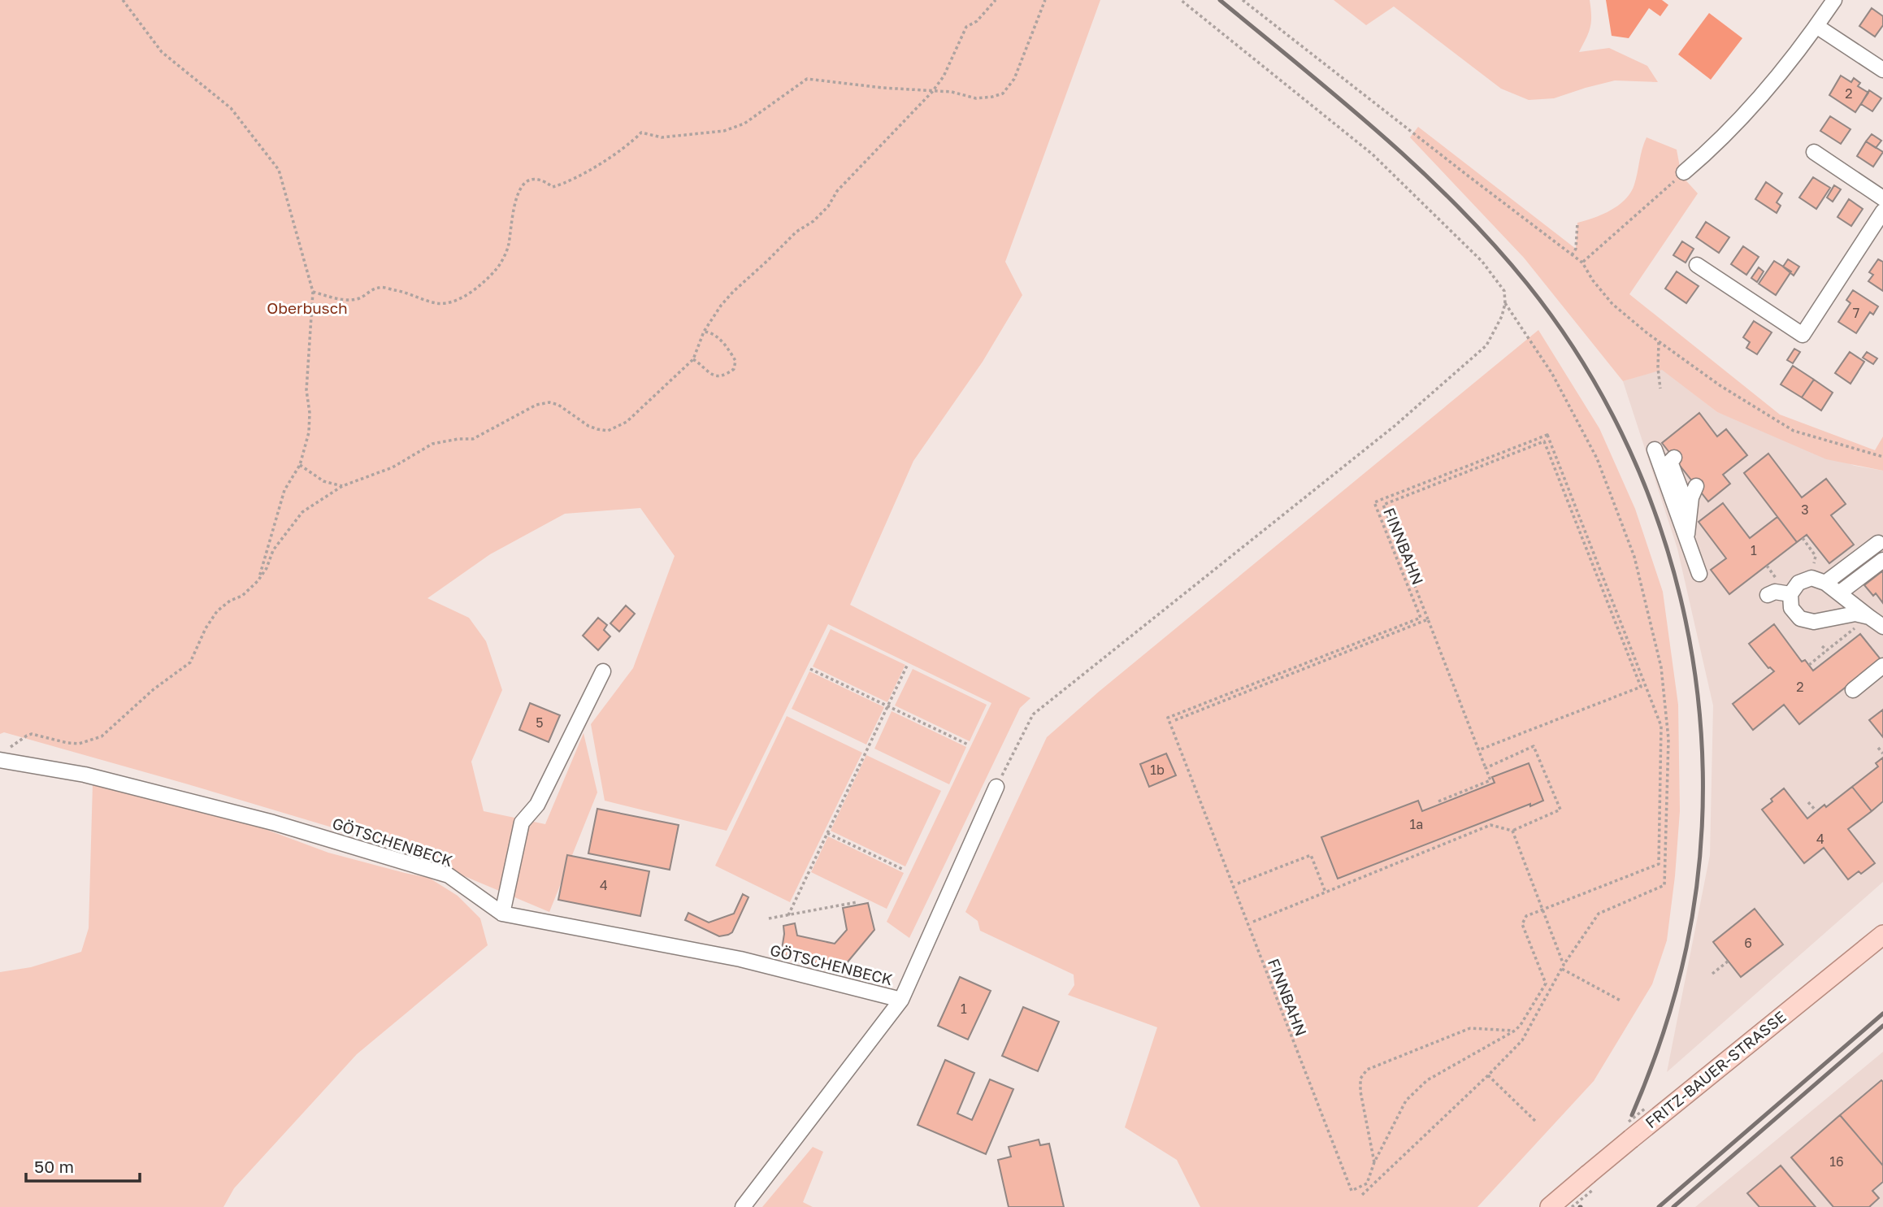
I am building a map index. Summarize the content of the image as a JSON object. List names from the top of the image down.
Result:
{
  "streets": {
    "main road": ["FRITZ-BAUER-STRASSE"],
    "street": ["GÖTSCHENBECK"],
    "path": ["FINNBAHN"]
  },
  "parks": ["Oberbusch"],
  "house_numbers": [
    "2",
    "7",
    "3",
    "1",
    "2",
    "5",
    "1b",
    "1a",
    "4",
    "4",
    "6",
    "1",
    "16"
  ],
  "scale_bar": "50 m"
}
